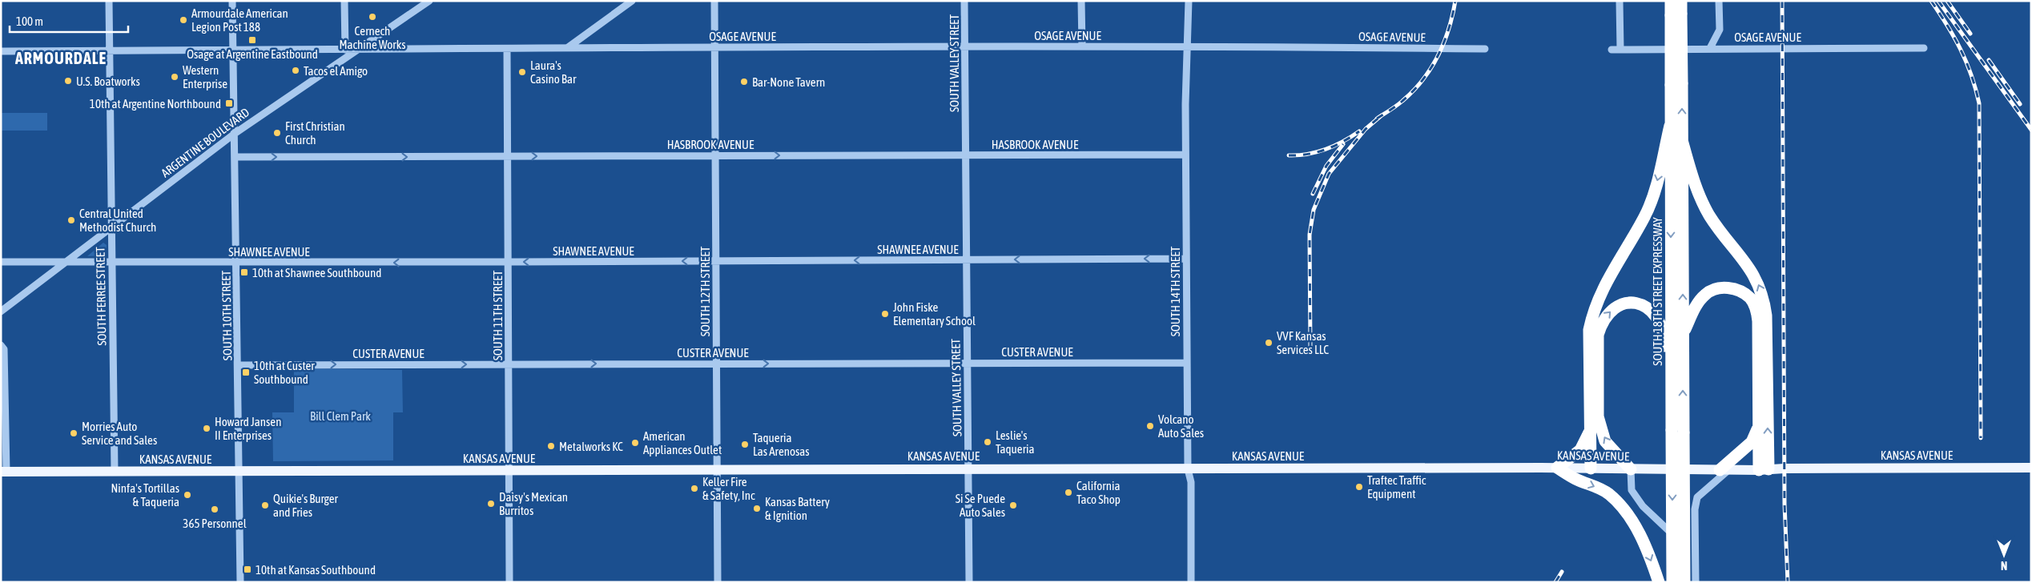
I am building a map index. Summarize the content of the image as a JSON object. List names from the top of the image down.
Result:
{
  "streets": {
    "highway": ["SOUTH 18TH STREET EXPRESSWAY"],
    "main road": ["KANSAS AVENUE"],
    "street": [
      "OSAGE AVENUE",
      "SOUTH VALLEY STREET",
      "ARGENTINE BOULEVARD",
      "HASBROOK AVENUE",
      "SHAWNEE AVENUE",
      "SOUTH 12TH STREET",
      "SOUTH 14TH STREET",
      "SOUTH FERREE STREET",
      "SOUTH 10TH STREET",
      "SOUTH 11TH STREET",
      "CUSTER AVENUE"
    ]
  },
  "crossings": [
    ["OSAGE AVENUE", "SOUTH VALLEY STREET"],
    ["OSAGE AVENUE", "ARGENTINE BOULEVARD"],
    ["OSAGE AVENUE", "SOUTH 12TH STREET"],
    ["OSAGE AVENUE", "SOUTH 14TH STREET"],
    ["OSAGE AVENUE", "SOUTH FERREE STREET"],
    ["OSAGE AVENUE", "SOUTH 10TH STREET"],
    ["OSAGE AVENUE", "SOUTH 11TH STREET"],
    ["SOUTH VALLEY STREET", "HASBROOK AVENUE"],
    ["SOUTH VALLEY STREET", "SHAWNEE AVENUE"],
    ["SOUTH VALLEY STREET", "CUSTER AVENUE"],
    ["SOUTH VALLEY STREET", "KANSAS AVENUE"],
    ["ARGENTINE BOULEVARD", "SHAWNEE AVENUE"],
    ["ARGENTINE BOULEVARD", "SOUTH FERREE STREET"],
    ["ARGENTINE BOULEVARD", "SOUTH 10TH STREET"],
    ["HASBROOK AVENUE", "SOUTH 12TH STREET"],
    ["HASBROOK AVENUE", "SOUTH 14TH STREET"],
    ["HASBROOK AVENUE", "SOUTH 10TH STREET"],
    ["HASBROOK AVENUE", "SOUTH 11TH STREET"],
    ["SHAWNEE AVENUE", "SOUTH 12TH STREET"],
    ["SHAWNEE AVENUE", "SOUTH 14TH STREET"],
    ["SHAWNEE AVENUE", "SOUTH FERREE STREET"],
    ["SHAWNEE AVENUE", "SOUTH 10TH STREET"],
    ["SHAWNEE AVENUE", "SOUTH 11TH STREET"],
    ["SOUTH 12TH STREET", "CUSTER AVENUE"],
    ["SOUTH 12TH STREET", "KANSAS AVENUE"],
    ["SOUTH 14TH STREET", "CUSTER AVENUE"],
    ["SOUTH 14TH STREET", "KANSAS AVENUE"],
    ["SOUTH FERREE STREET", "KANSAS AVENUE"],
    ["SOUTH 10TH STREET", "CUSTER AVENUE"],
    ["SOUTH 10TH STREET", "KANSAS AVENUE"],
    ["SOUTH 11TH STREET", "CUSTER AVENUE"],
    ["SOUTH 11TH STREET", "KANSAS AVENUE"]
  ],
  "one_way": ["HASBROOK AVENUE", "SHAWNEE AVENUE", "CUSTER AVENUE"],
  "districts": ["ARMOURDALE"],
  "parks": ["Bill Clem Park"],
  "places": {
    "other": [
      "Cernech Machine Works",
      "Armourdale American Legion Post 188",
      "Tacos el Amigo",
      "Laura's Casino Bar",
      "Western Enterprise",
      "U.S. Boatworks",
      "Bar-None Tavern",
      "First Christian Church",
      "Central United Methodist Church",
      "John Fiske Elementary School",
      "VVF Kansas Services LLC",
      "Volcano Auto Sales",
      "Howard Jansen II Enterprises",
      "Morries Auto Service and Sales",
      "Leslie's Taqueria",
      "American Appliances Outlet",
      "Taqueria Las Arenosas",
      "Metalworks KC",
      "Traftec Traffic Equipment",
      "Keller Fire & Safety, Inc",
      "California Taco Shop",
      "Ninfa's Tortillas & Taqueria",
      "Daisy's Mexican Burritos",
      "Quikie's Burger and Fries",
      "Si Se Puede Auto Sales",
      "Kansas Battery & Ignition",
      "365 Personnel"
    ],
    "transit": [
      "Osage at Argentine Eastbound",
      "10th at Argentine Northbound",
      "10th at Shawnee Southbound",
      "10th at Custer Southbound",
      "10th at Kansas Southbound"
    ]
  },
  "scale_bar": "100 m",
  "north": "bottom"
}
